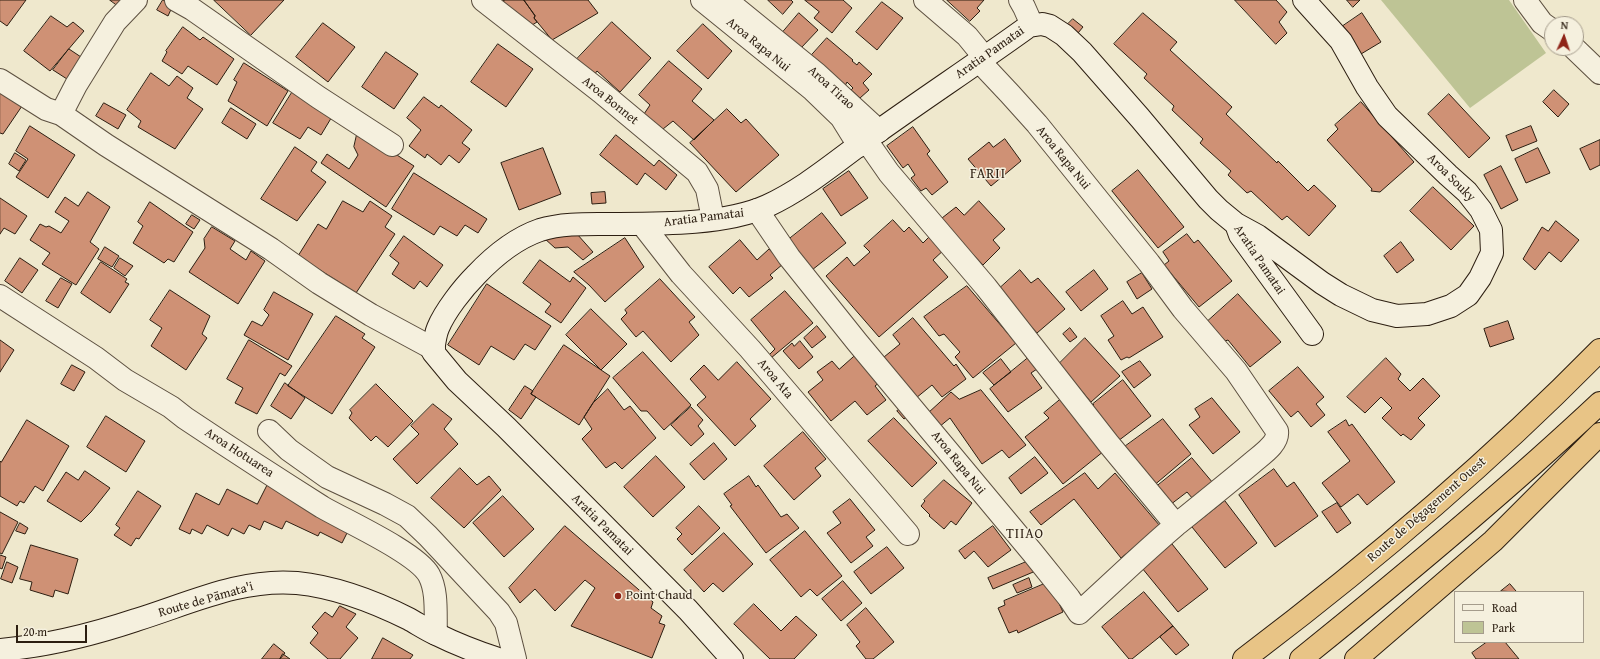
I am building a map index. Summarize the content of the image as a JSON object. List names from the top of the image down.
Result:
{
  "streets": {
    "highway": ["Route de Dégagement Ouest"],
    "street": [
      "Aroa Rapa Nui",
      "Aratia Pamatai",
      "Aroa Tirao",
      "Aroa Bonnet",
      "Aroa Souky",
      "Aroa Ata",
      "Aroa Hotuarea",
      "Route de Pāmata'i"
    ]
  },
  "crossings": [
    ["Aroa Rapa Nui", "Aratia Pamatai"],
    ["Aroa Rapa Nui", "Aroa Tirao"],
    ["Aratia Pamatai", "Aroa Tirao"],
    ["Aratia Pamatai", "Aroa Bonnet"],
    ["Aratia Pamatai", "Aroa Souky"],
    ["Aratia Pamatai", "Aroa Ata"],
    ["Aroa Hotuarea", "Route de Pāmata'i"]
  ],
  "districts": ["FARII", "TIIAO"],
  "places": ["Point Chaud"],
  "legend": ["Road", "Park"],
  "scale_bar": "20 m",
  "north": "top"
}
